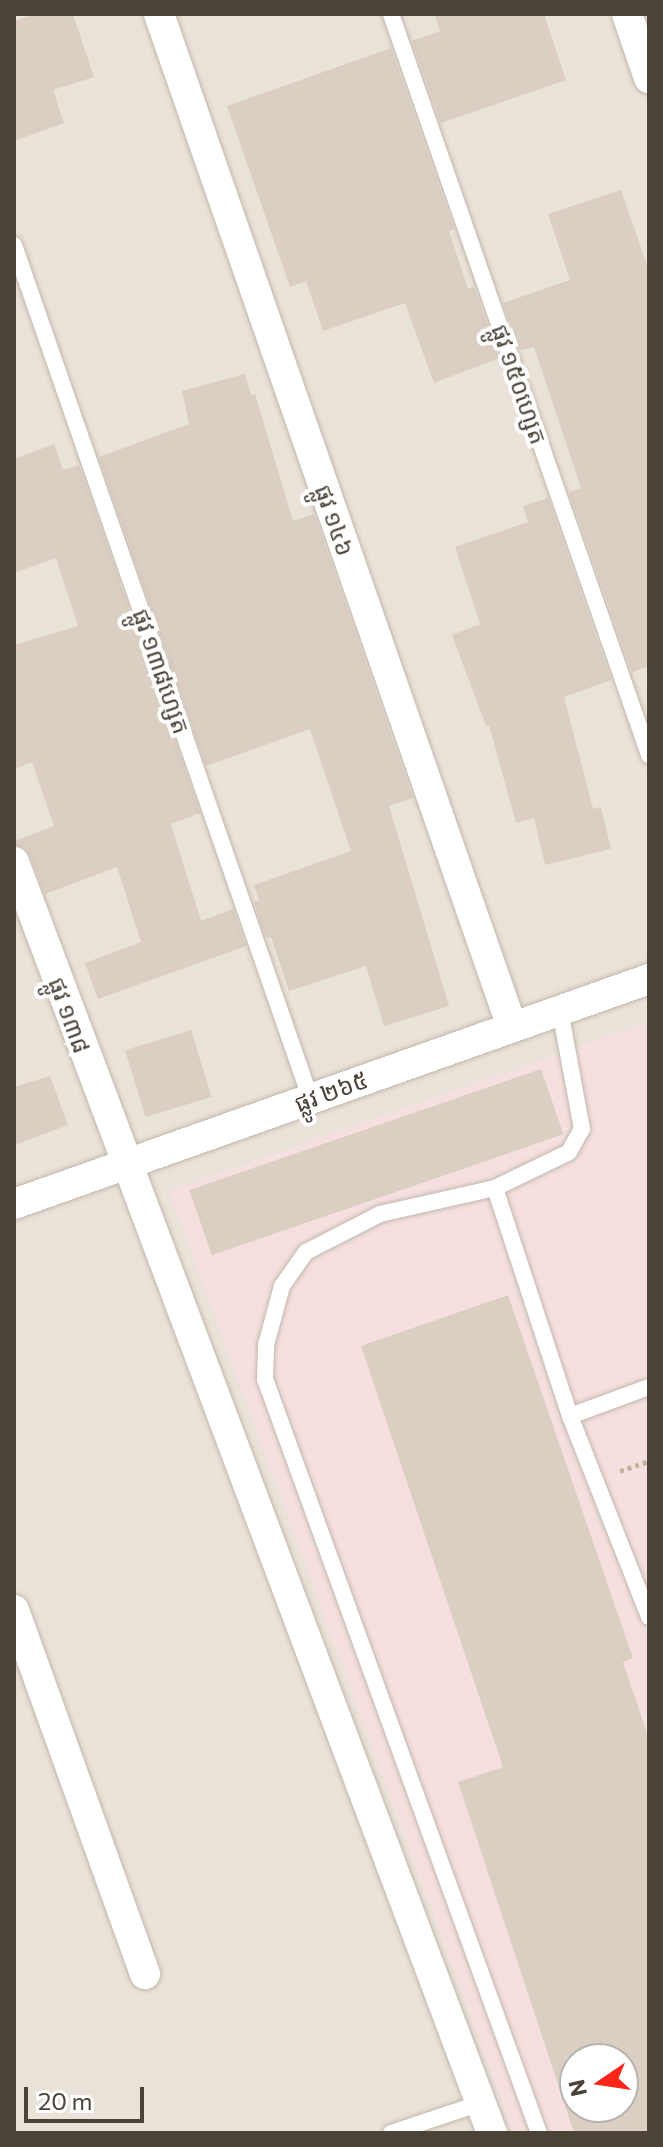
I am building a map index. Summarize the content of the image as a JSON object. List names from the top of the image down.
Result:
{
  "streets": {
    "street": ["ផ្លូវ ១៤៦", "ផ្លូវ ១៣៨", "ផ្លូវ ២៦៥"],
    "lane": ["ផ្លូវ ១៥០ហ្សេត", "ផ្លូវ ១៣៨ហ្សេត"]
  },
  "crossings": [
    ["ផ្លូវ ១៤៦", "ផ្លូវ ២៦៥"],
    ["ផ្លូវ ១៣៨ហ្សេត", "ផ្លូវ ២៦៥"],
    ["ផ្លូវ ១៣៨", "ផ្លូវ ២៦៥"]
  ],
  "scale_bar": "20 m",
  "north": "left"
}
